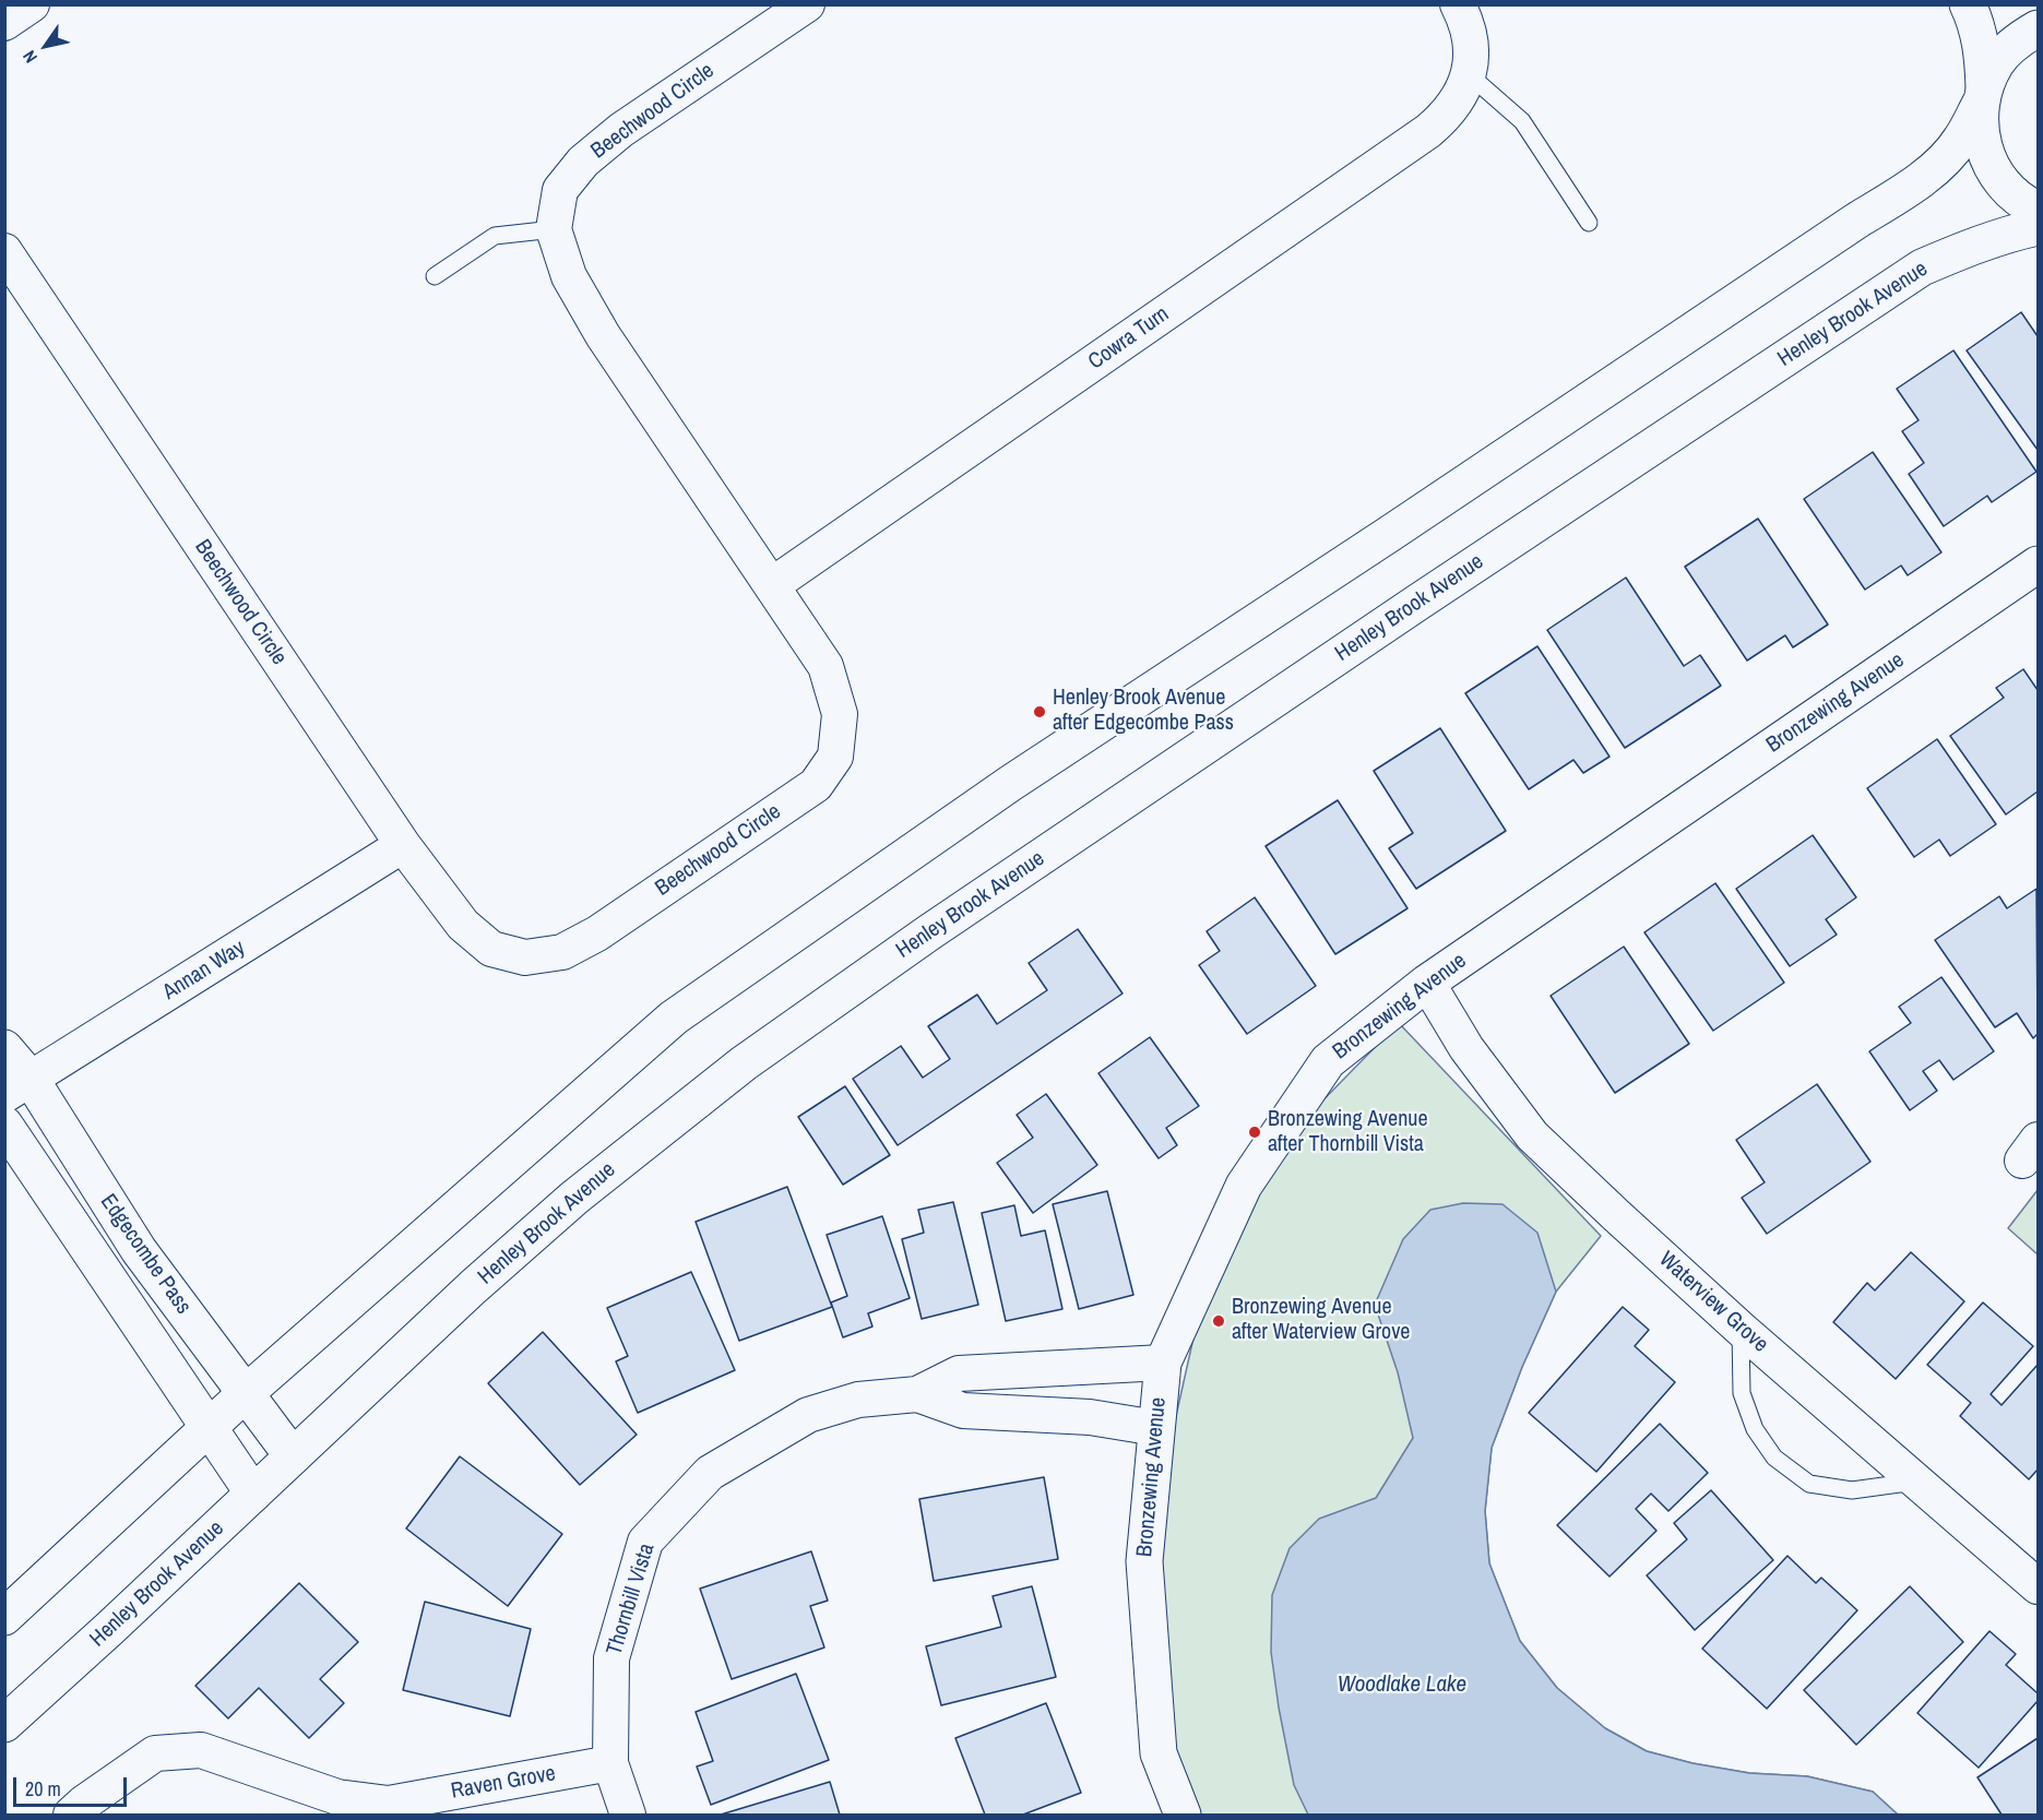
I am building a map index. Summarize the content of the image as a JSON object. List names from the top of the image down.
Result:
{
  "streets": {
    "main road": ["Henley Brook Avenue", "Bronzewing Avenue", "Edgecombe Pass"],
    "street": [
      "Beechwood Circle",
      "Cowra Turn",
      "Annan Way",
      "Waterview Grove",
      "Thornbill Vista",
      "Raven Grove"
    ]
  },
  "crossings": [
    ["Beechwood Circle", "Cowra Turn"],
    ["Beechwood Circle", "Annan Way"],
    ["Henley Brook Avenue", "Edgecombe Pass"],
    ["Bronzewing Avenue", "Waterview Grove"],
    ["Bronzewing Avenue", "Thornbill Vista"],
    ["Annan Way", "Edgecombe Pass"],
    ["Thornbill Vista", "Raven Grove"]
  ],
  "water": ["Woodlake Lake"],
  "places": ["Henley Brook Avenue after Edgecombe Pass", "Bronzewing Avenue after Thornbill Vista", "Bronzewing Avenue after Waterview Grove"],
  "scale_bar": "20 m",
  "north": "bottom left"
}
